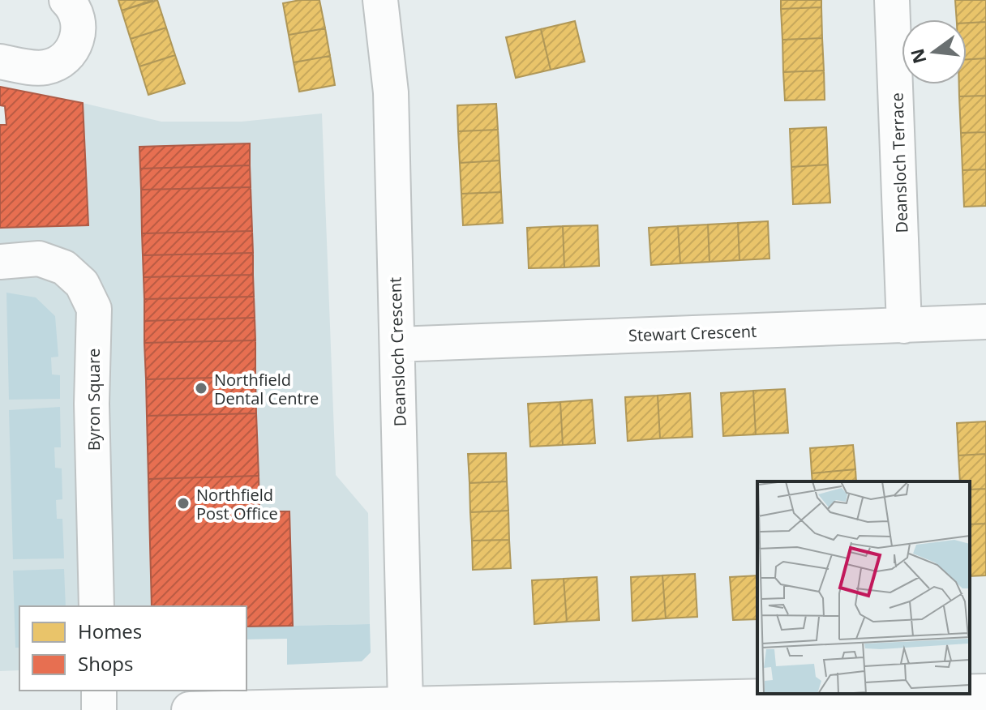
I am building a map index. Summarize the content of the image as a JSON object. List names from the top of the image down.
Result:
{
  "streets": {
    "street": [
      "Deansloch Terrace",
      "Stewart Crescent",
      "Deansloch Crescent",
      "Byron Square"
    ]
  },
  "crossings": [
    ["Deansloch Terrace", "Stewart Crescent"],
    ["Stewart Crescent", "Deansloch Crescent"]
  ],
  "places": ["Northfield Dental Centre", "Northfield Post Office"],
  "legend": ["Homes", "Shops"],
  "north": "left"
}
